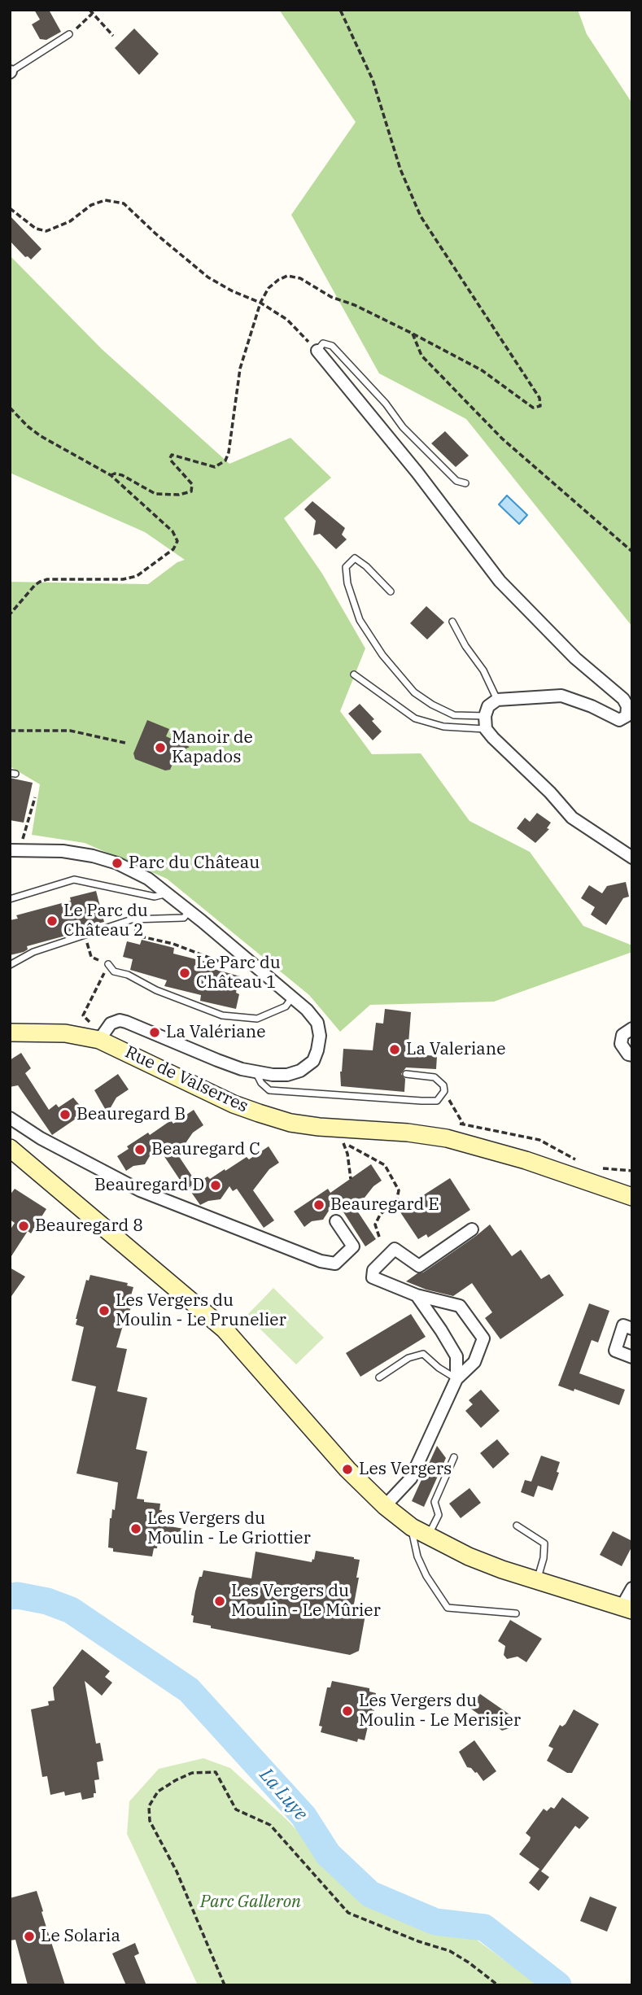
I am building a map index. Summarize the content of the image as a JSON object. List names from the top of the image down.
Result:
{
  "streets": {
    "street": ["Rue de Valserres"]
  },
  "water": ["La Luye"],
  "parks": ["Parc Galleron"],
  "places": [
    "Manoir de Kapados",
    "Parc du Château",
    "Le Parc du Château 2",
    "Le Parc du Château 1",
    "La Valériane",
    "La Valeriane",
    "Beauregard B",
    "Beauregard C",
    "Beauregard D",
    "Beauregard E",
    "Beauregard 8",
    "Les Vergers du Moulin - Le Prunelier",
    "Les Vergers",
    "Les Vergers du Moulin - Le Griottier",
    "Les Vergers du Moulin - Le Mûrier",
    "Les Vergers du Moulin - Le Merisier",
    "Le Solaria"
  ]
}
